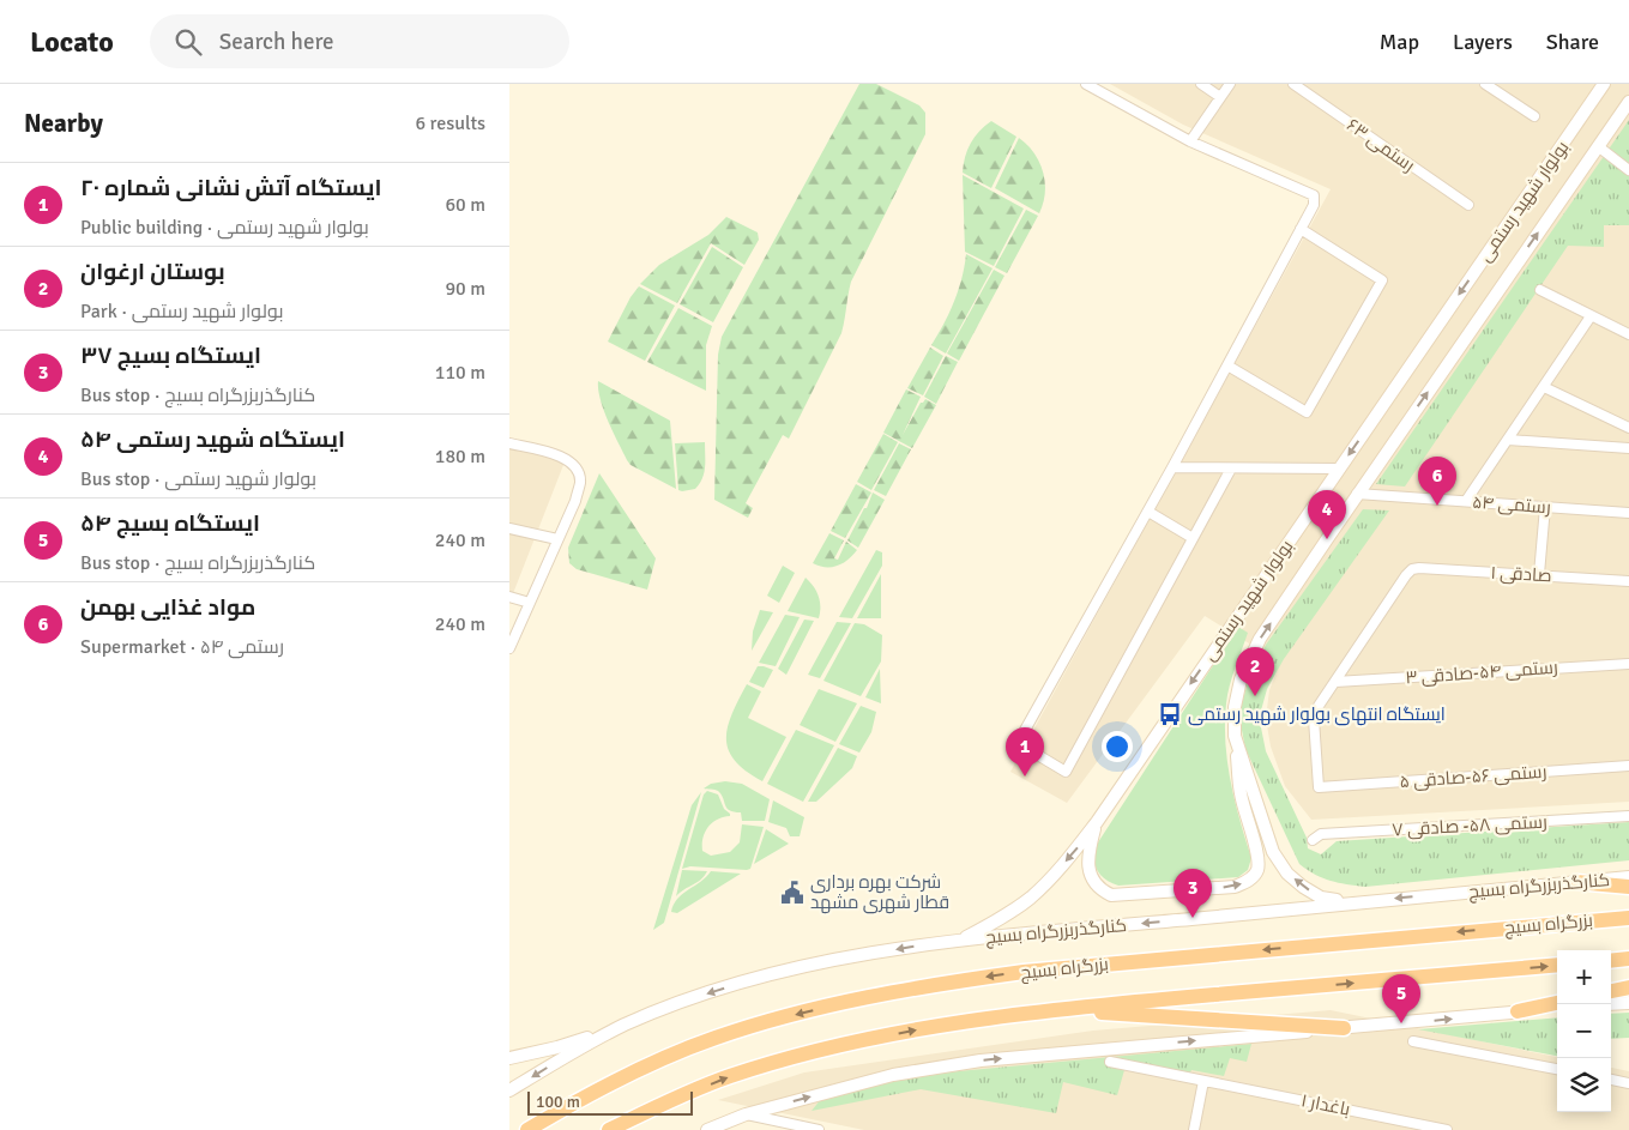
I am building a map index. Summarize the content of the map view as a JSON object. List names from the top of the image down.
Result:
{
  "streets": {
    "highway": ["بزرگراه بسیج"],
    "main road": ["بولوار شهید رستمی", "کنارگذربزرگراه بسیج"],
    "street": [
      "رستمی ۶۳",
      "رستمی ۵۴",
      "صادقی ۱",
      "رستمی ۵۴-صادقی ۳",
      "رستمی ۵۶-صادقی ۵",
      "رستمی ۵۸- صادقی ۷",
      "باغدار ۱"
    ]
  },
  "crossings": [
    ["بولوار شهید رستمی", "رستمی ۵۴"],
    ["بولوار شهید رستمی", "کنارگذربزرگراه بسیج"],
    ["صادقی ۱", "رستمی ۵۴-صادقی ۳"],
    ["صادقی ۱", "رستمی ۵۶-صادقی ۵"],
    ["رستمی ۵۴-صادقی ۳", "رستمی ۵۶-صادقی ۵"]
  ],
  "one_way": ["کنارگذربزرگراه بسیج"],
  "places": {
    "bus stop": ["ایستگاه انتهای بولوار شهید رستمی"],
    "public building": ["شرکت بهره برداری قطار شهری مشهد"]
  },
  "scale_bar": "100 m",
  "page": {
    "header": "Locato",
    "search": "Search here",
    "nav": ["Map", "Layers", "Share"],
    "heading": ["Nearby", "6 results"],
    "list": [
      {
        "mark": "1",
        "name": "ایستگاه آتش نشانی شماره ۲۰",
        "note": "Public building · بولوار شهید رستمی",
        "value": "60 m"
      },
      {
        "mark": "2",
        "name": "بوستان ارغوان",
        "note": "Park · بولوار شهید رستمی",
        "value": "90 m"
      },
      {
        "mark": "3",
        "name": "ایستگاه بسیج ۳۷",
        "note": "Bus stop · کنارگذربزرگراه بسیج",
        "value": "110 m"
      },
      {
        "mark": "4",
        "name": "ایستگاه شهید رستمی ۵۴",
        "note": "Bus stop · بولوار شهید رستمی",
        "value": "180 m"
      },
      {
        "mark": "5",
        "name": "ایستگاه بسیج ۵۴",
        "note": "Bus stop · کنارگذربزرگراه بسیج",
        "value": "240 m"
      },
      {
        "mark": "6",
        "name": "مواد غذایی بهمن",
        "note": "Supermarket · رستمی ۵۴",
        "value": "240 m"
      }
    ],
    "pins": [
      "6",
      "4",
      "2",
      "1",
      "3",
      "5"
    ],
    "map_buttons": ["+", "−"],
    "scale": "100 m"
  }
}
